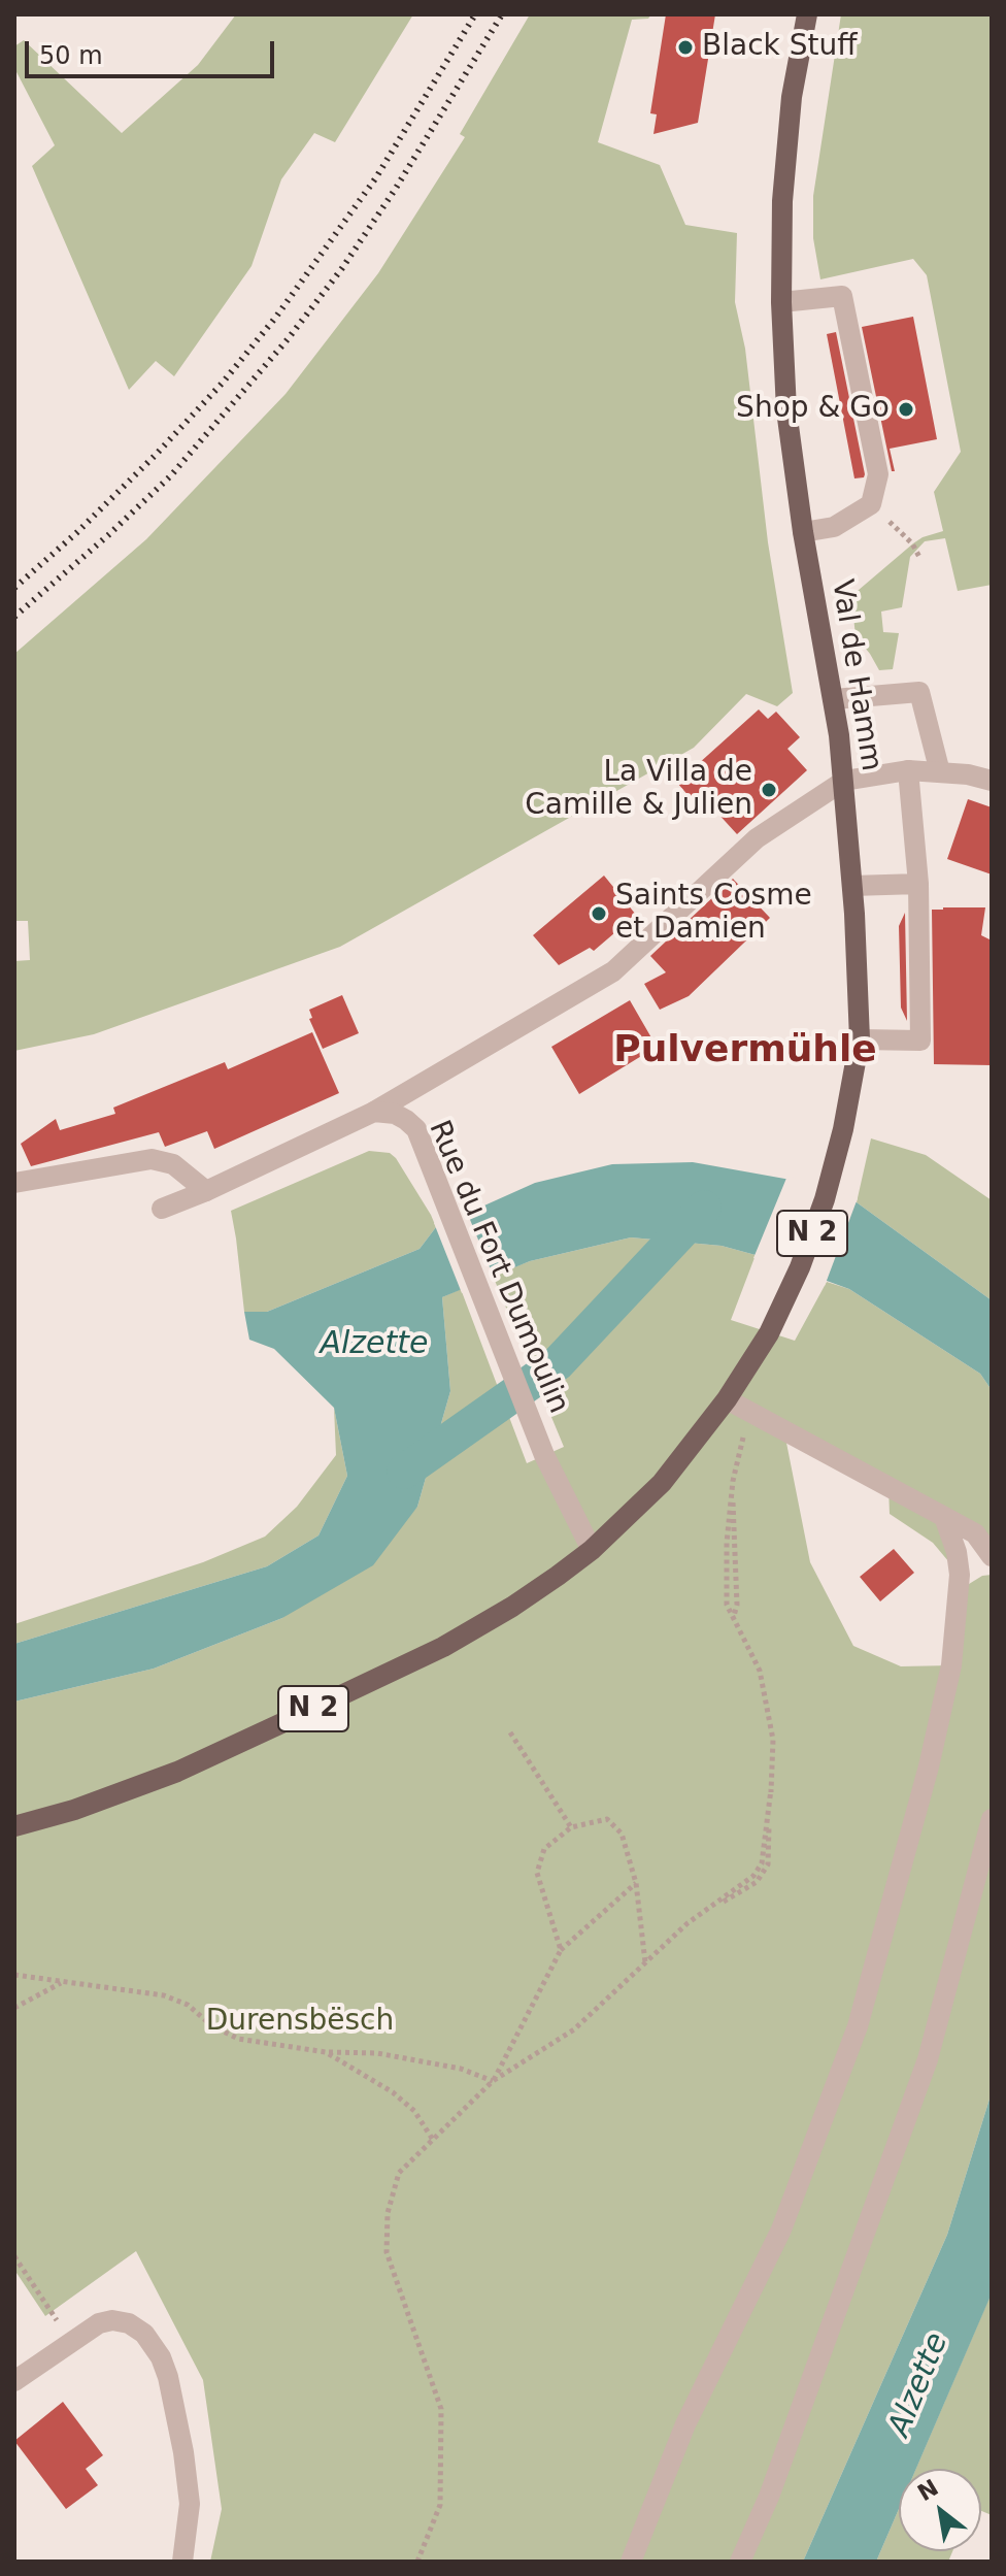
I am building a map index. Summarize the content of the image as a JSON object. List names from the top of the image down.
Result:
{
  "streets": {
    "main road": ["Val de Hamm", "N 2"],
    "street": ["Rue du Fort Dumoulin"]
  },
  "crossings": [
    ["Val de Hamm", "N 2"],
    ["N 2", "Rue du Fort Dumoulin"]
  ],
  "districts": ["Pulvermühle"],
  "water": ["Alzette"],
  "parks": ["Durensbësch"],
  "places": [
    "Black Stuff",
    "Shop & Go",
    "La Villa de Camille & Julien",
    "Saints Cosme et Damien"
  ],
  "scale_bar": "50 m",
  "north": "top left"
}
